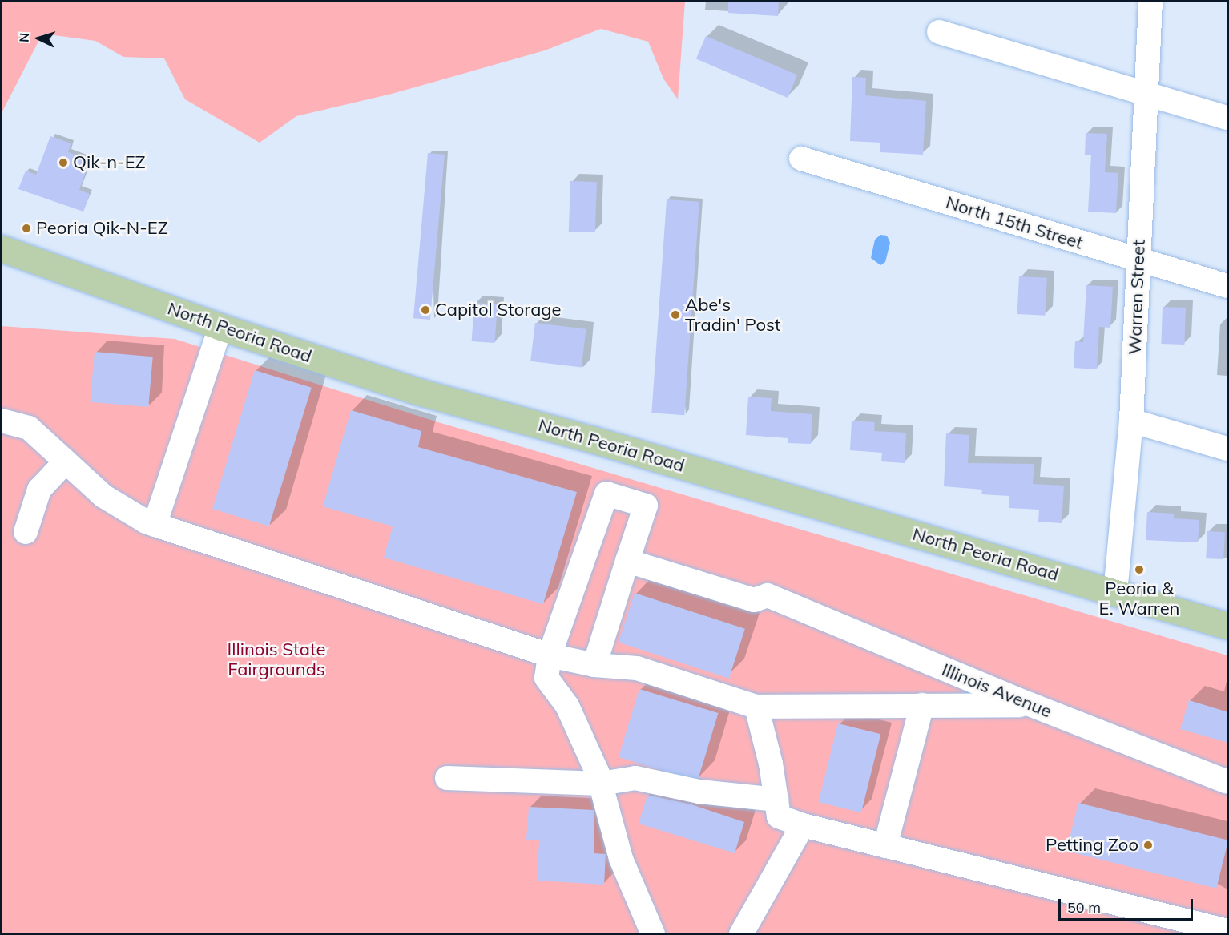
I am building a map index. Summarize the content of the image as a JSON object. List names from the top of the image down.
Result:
{
  "streets": {
    "main road": ["North Peoria Road"],
    "street": ["North 15th Street", "Warren Street", "Illinois Avenue"]
  },
  "crossings": [
    ["North 15th Street", "Warren Street"],
    ["Warren Street", "North Peoria Road"]
  ],
  "parks": ["Illinois State Fairgrounds"],
  "places": [
    "Qik-n-EZ",
    "Peoria Qik-N-EZ",
    "Capitol Storage",
    "Abe's Tradin' Post",
    "Peoria & E. Warren",
    "Petting Zoo"
  ],
  "scale_bar": "50 m",
  "north": "left"
}
